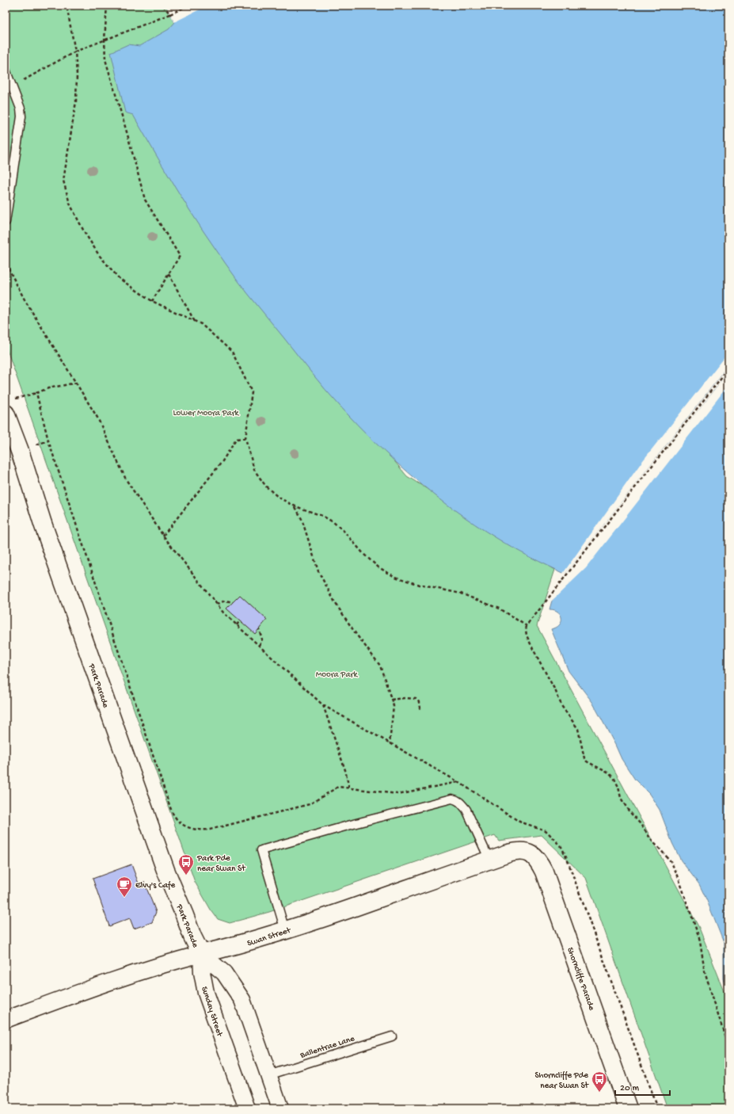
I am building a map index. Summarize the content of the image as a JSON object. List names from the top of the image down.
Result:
{
  "streets": {
    "street": [
      "Park Parade",
      "Swan Street",
      "Shorncliffe Parade",
      "Sunday Street"
    ],
    "lane": ["Ballentrae Lane"]
  },
  "crossings": [
    ["Park Parade", "Swan Street"],
    ["Park Parade", "Sunday Street"],
    ["Swan Street", "Shorncliffe Parade"],
    ["Swan Street", "Sunday Street"]
  ],
  "parks": ["Lower Moora Park", "Moora Park"],
  "places": {
    "bus stop": ["Park Pde near Swan St", "Shorncliffe Pde near Swan St"],
    "cafe": ["Elvy's Cafe"]
  },
  "scale_bar": "20 m"
}
